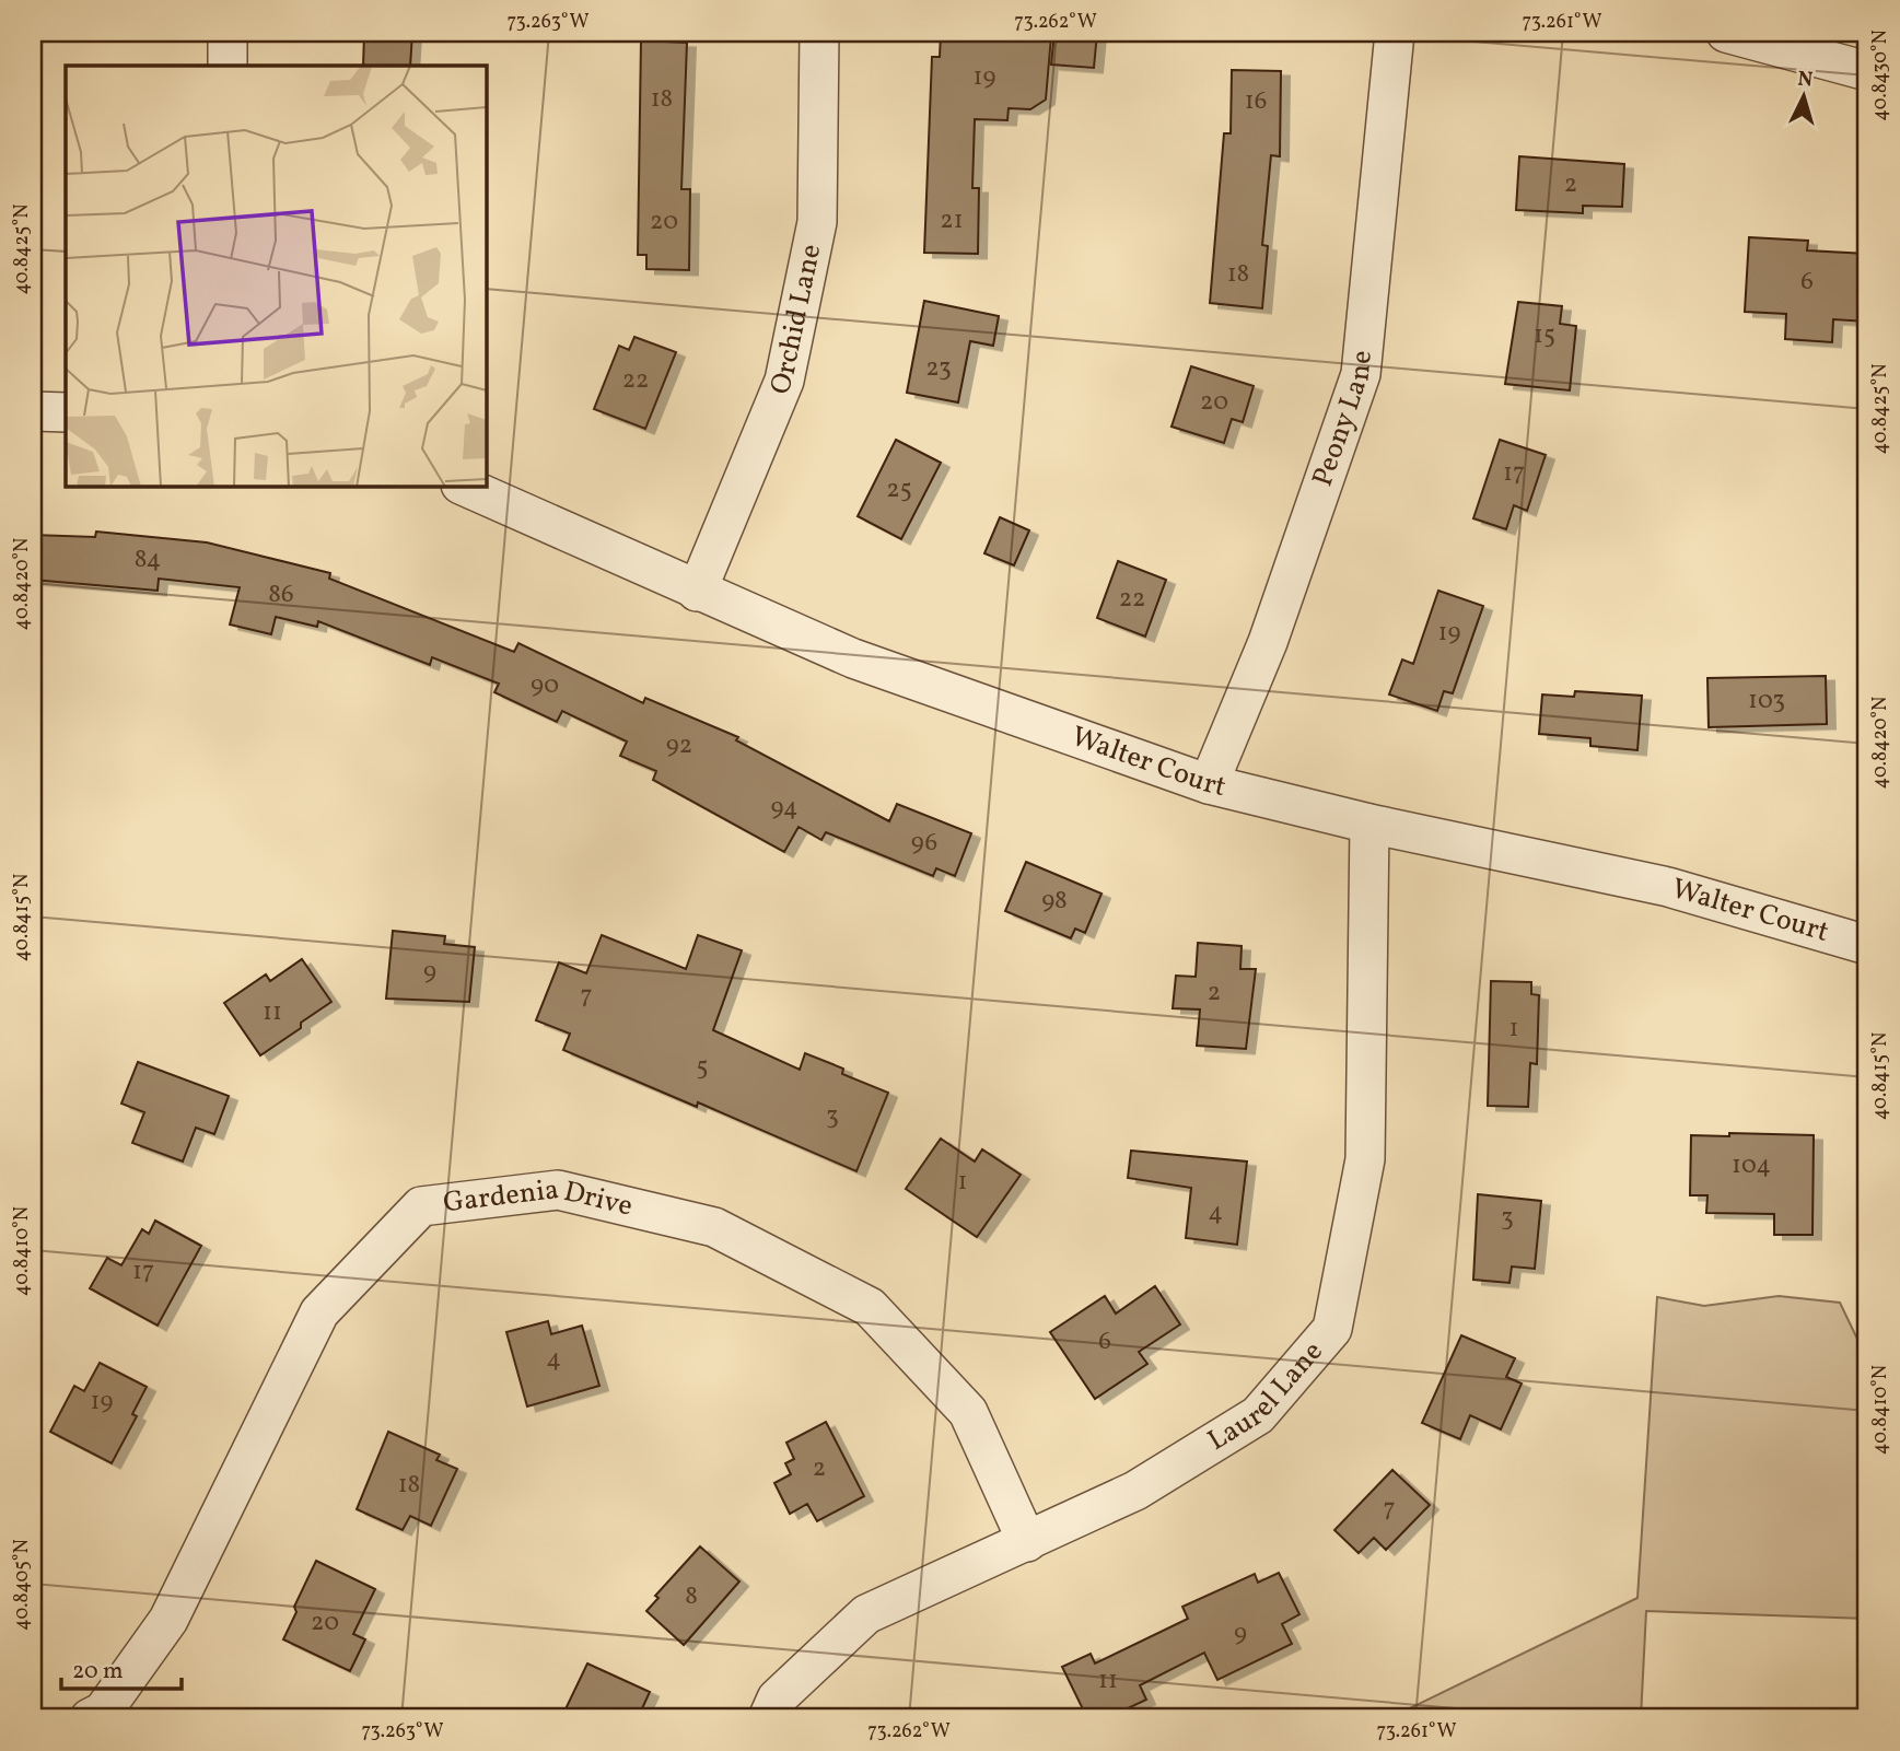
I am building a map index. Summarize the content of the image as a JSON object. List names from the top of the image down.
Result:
{
  "streets": {
    "street": [
      "Orchid Lane",
      "Peony Lane",
      "Walter Court",
      "Gardenia Drive",
      "Laurel Lane"
    ]
  },
  "crossings": [
    ["Orchid Lane", "Walter Court"],
    ["Peony Lane", "Walter Court"],
    ["Walter Court", "Laurel Lane"],
    ["Gardenia Drive", "Laurel Lane"]
  ],
  "house_numbers": [
    "19",
    "18",
    "16",
    "2",
    "21",
    "20",
    "18",
    "6",
    "15",
    "23",
    "22",
    "20",
    "17",
    "25",
    "84",
    "86",
    "22",
    "19",
    "90",
    "103",
    "92",
    "94",
    "96",
    "98",
    "9",
    "2",
    "7",
    "11",
    "1",
    "5",
    "3",
    "104",
    "1",
    "4",
    "3",
    "17",
    "6",
    "4",
    "19",
    "2",
    "18",
    "7",
    "8",
    "20",
    "9",
    "11"
  ],
  "scale_bar": "20 m",
  "north": "top",
  "coordinates": [
    "73.263°W",
    "73.262°W",
    "73.261°W",
    "40.8430°N",
    "40.8425°N",
    "40.8420°N",
    "40.8415°N",
    "40.8410°N",
    "40.8405°N"
  ]
}
